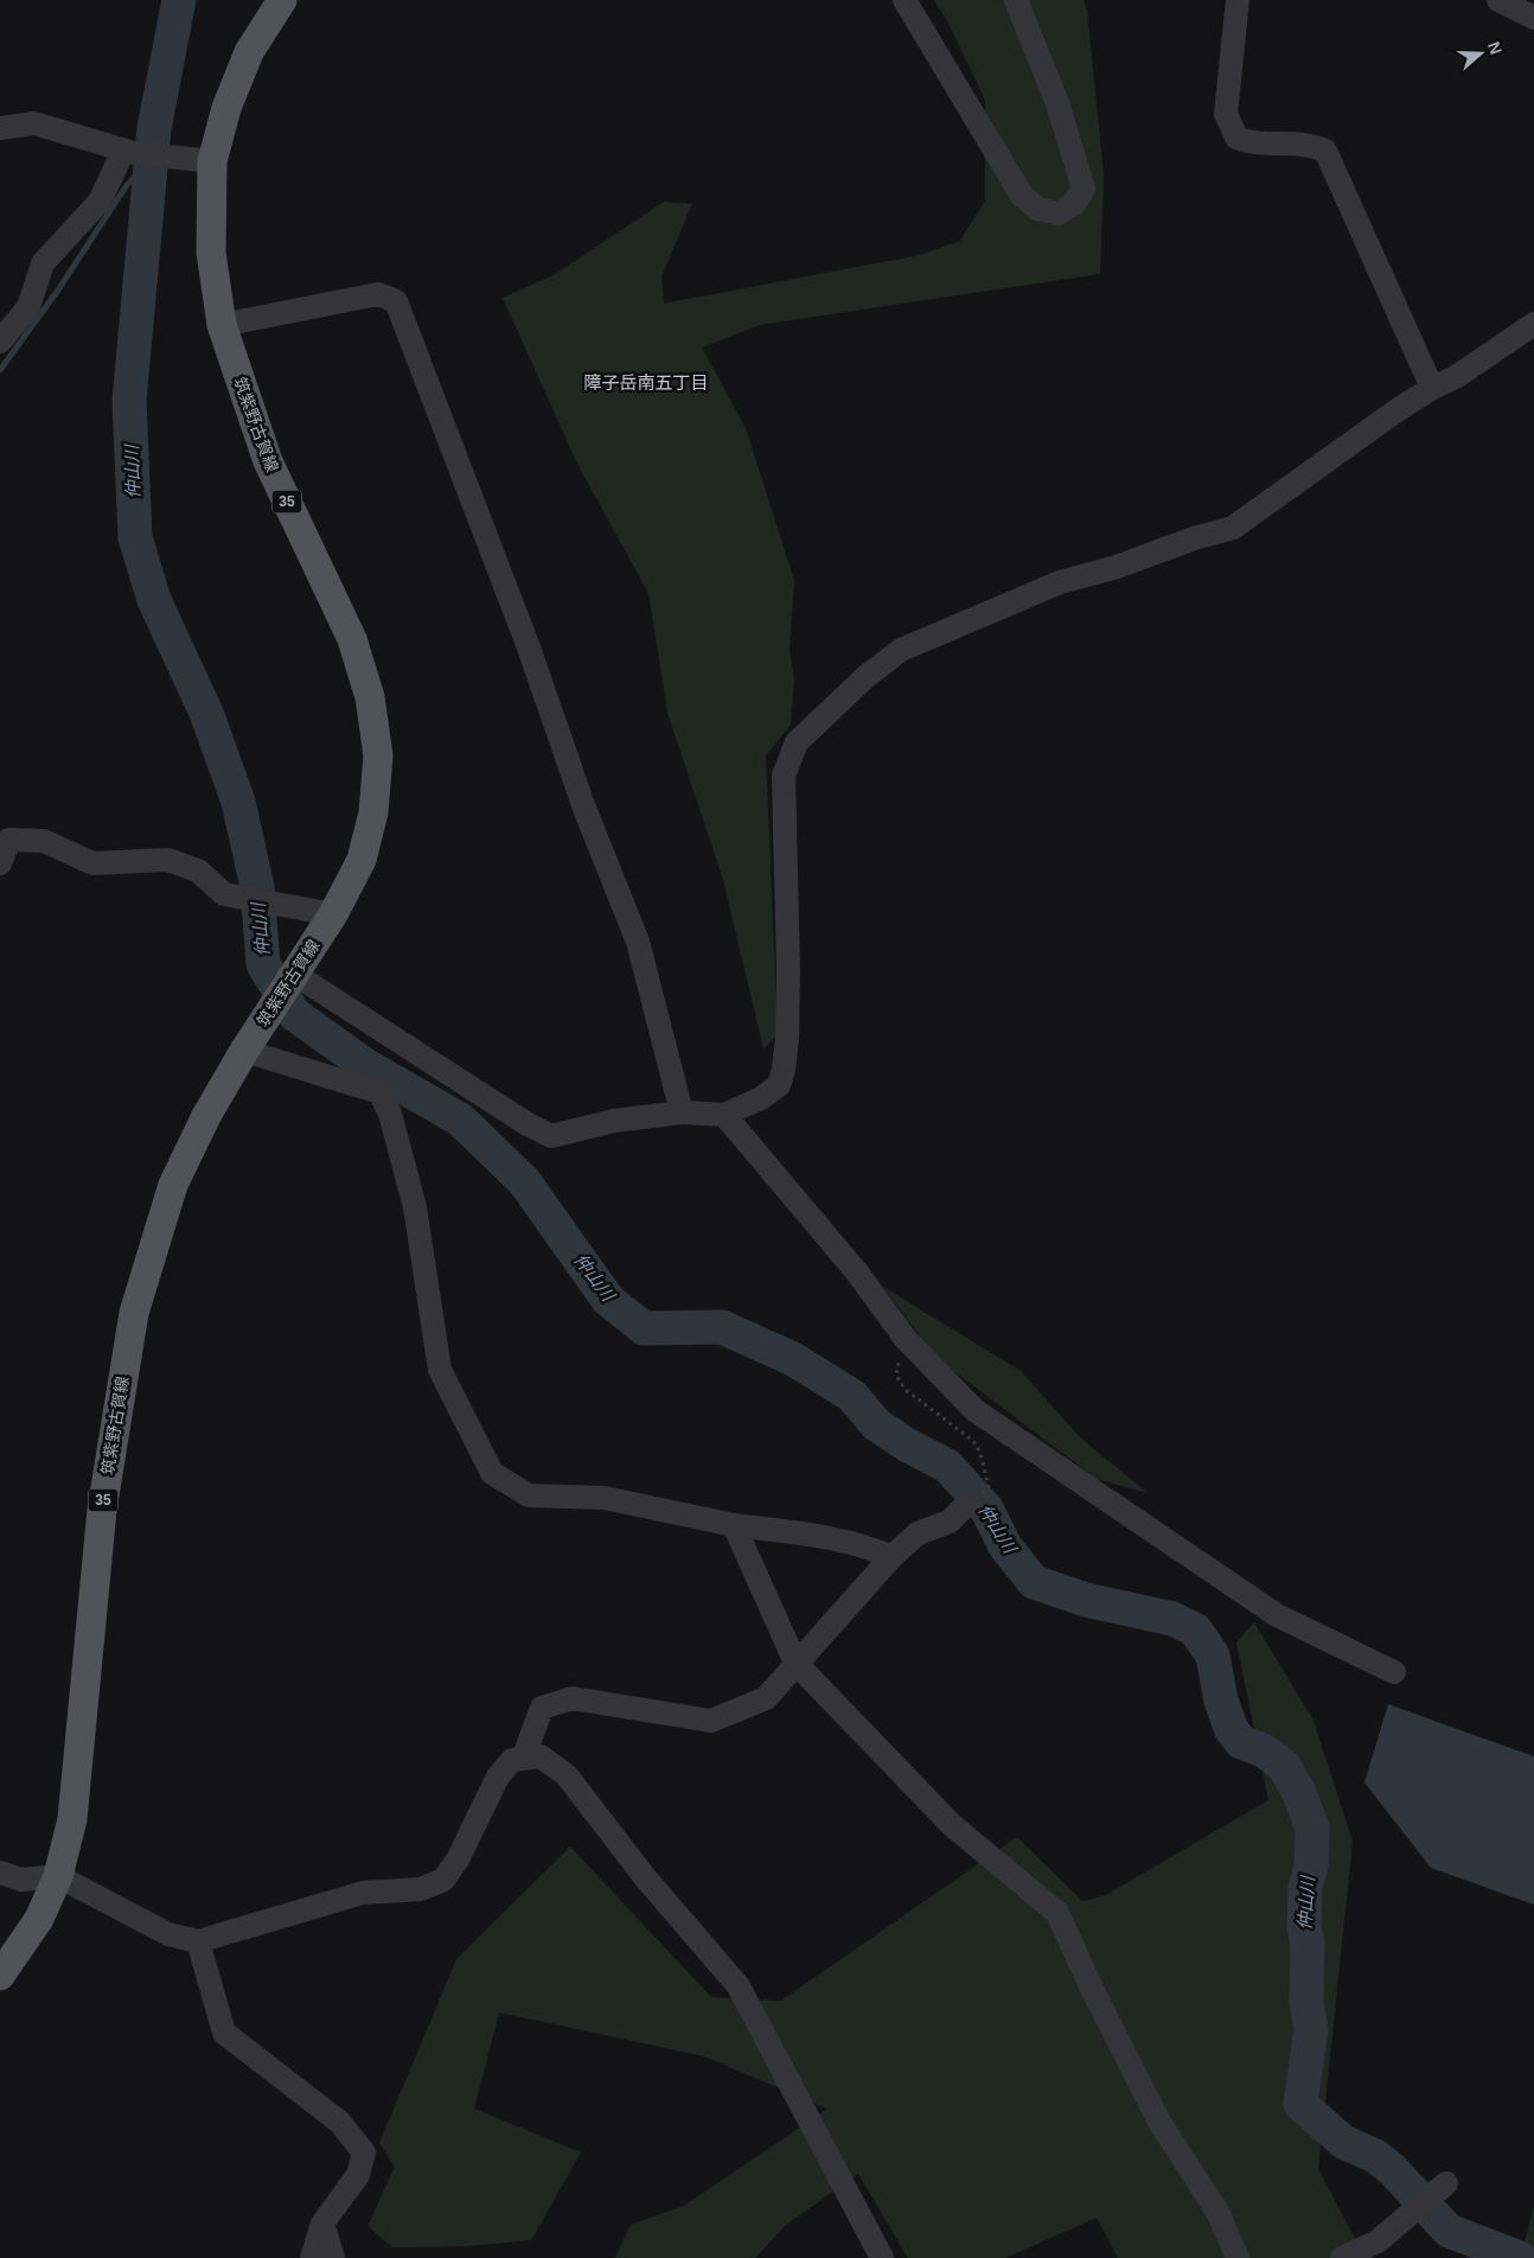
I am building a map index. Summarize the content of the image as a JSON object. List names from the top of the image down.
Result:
{
  "streets": {
    "main road": ["筑紫野古賀線", "35"]
  },
  "districts": ["障子岳南五丁目"],
  "water": ["仲山川"],
  "north": "right"
}
